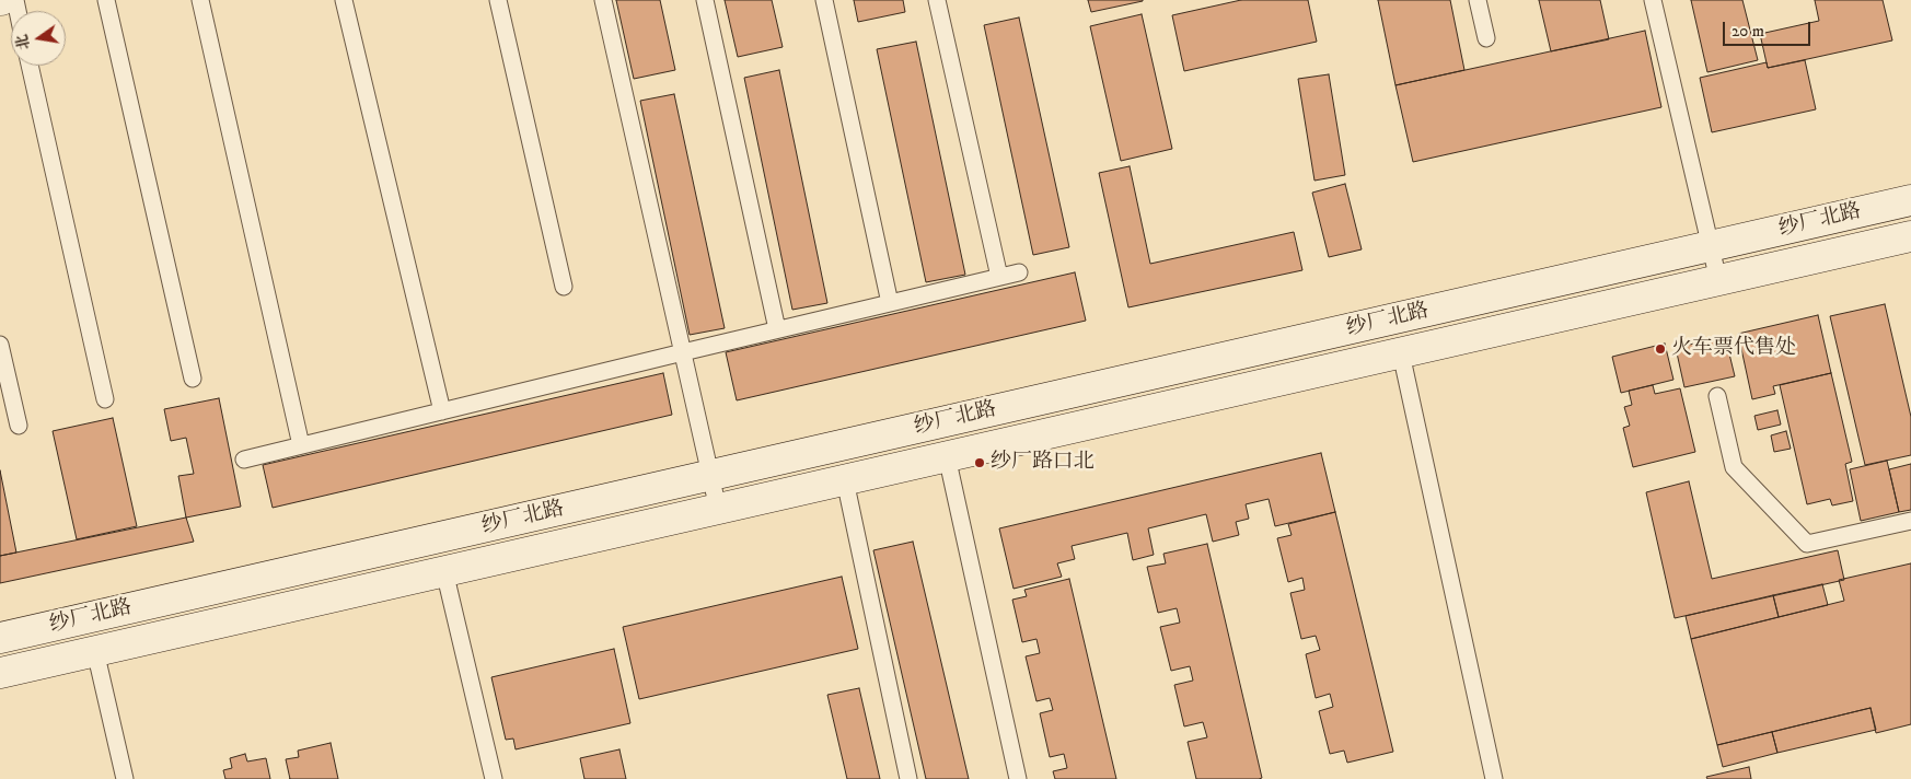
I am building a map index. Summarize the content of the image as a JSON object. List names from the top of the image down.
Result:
{
  "streets": {
    "main road": ["纱厂北路"]
  },
  "places": ["火车票代售处", "纱厂路口北"],
  "scale_bar": "20 m",
  "north": "left"
}
